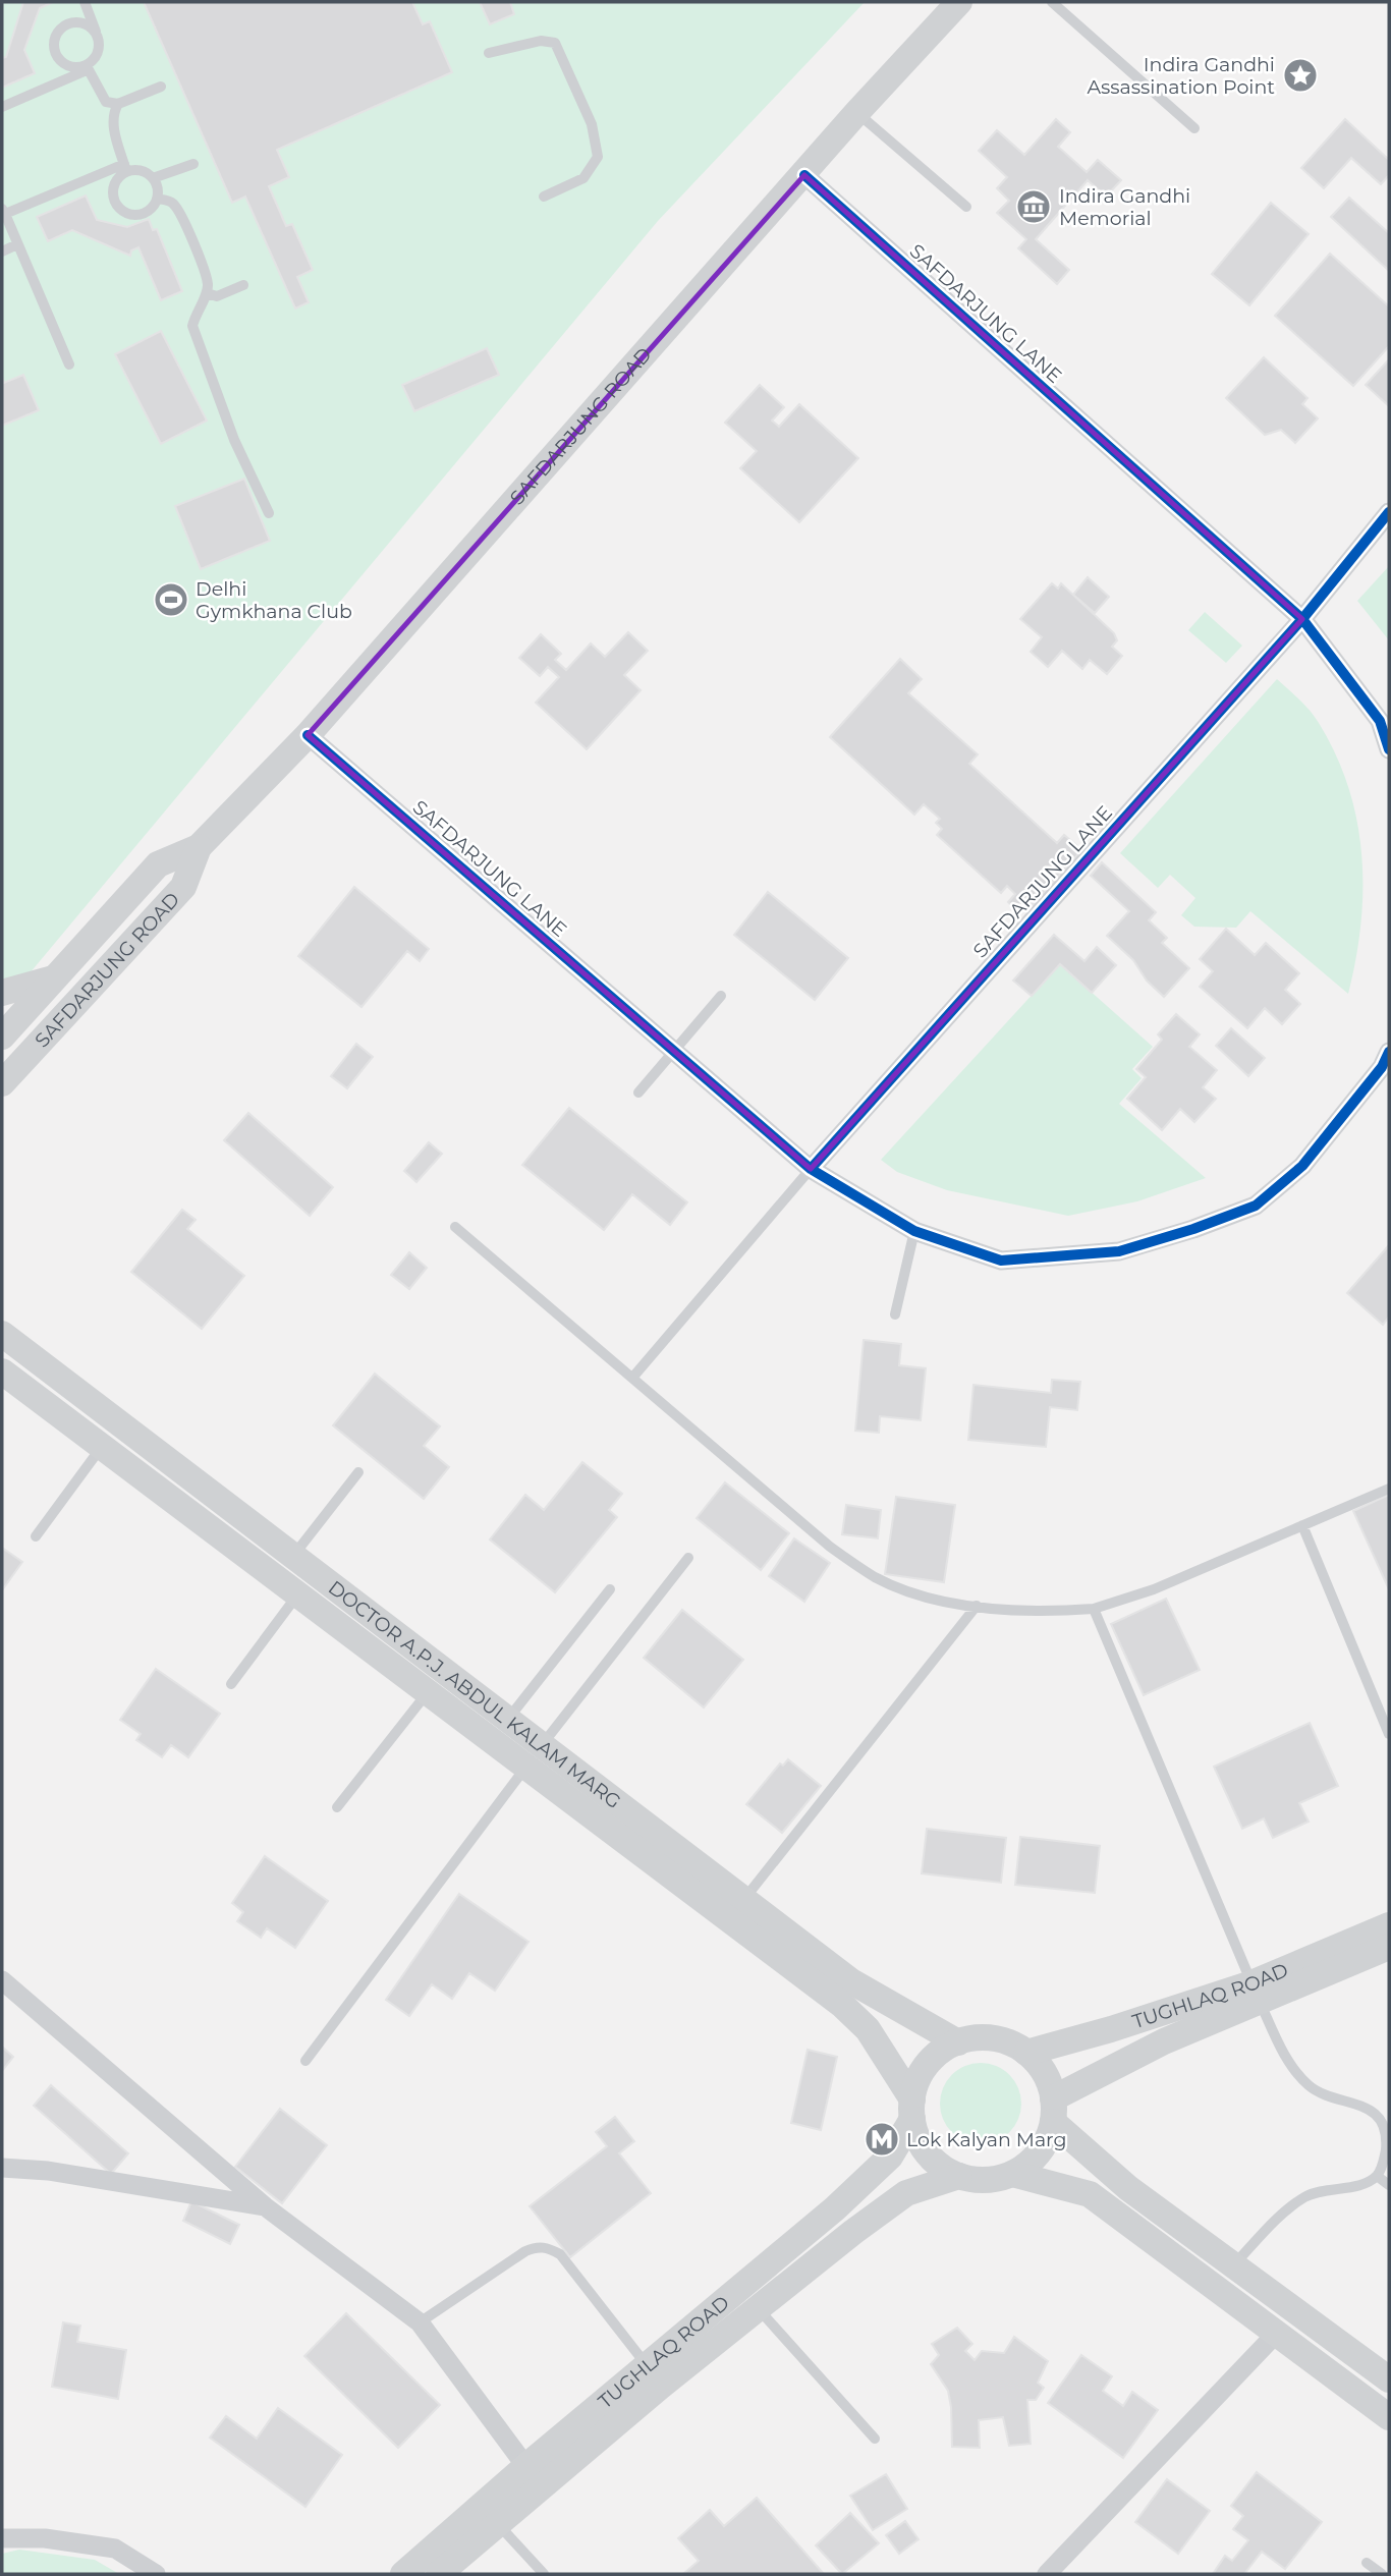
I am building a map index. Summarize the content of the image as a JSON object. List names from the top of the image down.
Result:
{
  "streets": {
    "main road": ["SAFDARJUNG ROAD", "DOCTOR A.P.J. ABDUL KALAM MARG", "TUGHLAQ ROAD"],
    "street": ["SAFDARJUNG LANE"]
  },
  "crossings": [
    ["SAFDARJUNG LANE", "SAFDARJUNG ROAD"],
    ["DOCTOR A.P.J. ABDUL KALAM MARG", "TUGHLAQ ROAD"]
  ],
  "places": {
    "place": ["Indira Gandhi Assassination Point"],
    "museum": ["Indira Gandhi Memorial"],
    "sports": ["Delhi Gymkhana Club"],
    "metro station": ["Lok Kalyan Marg"]
  }
}
